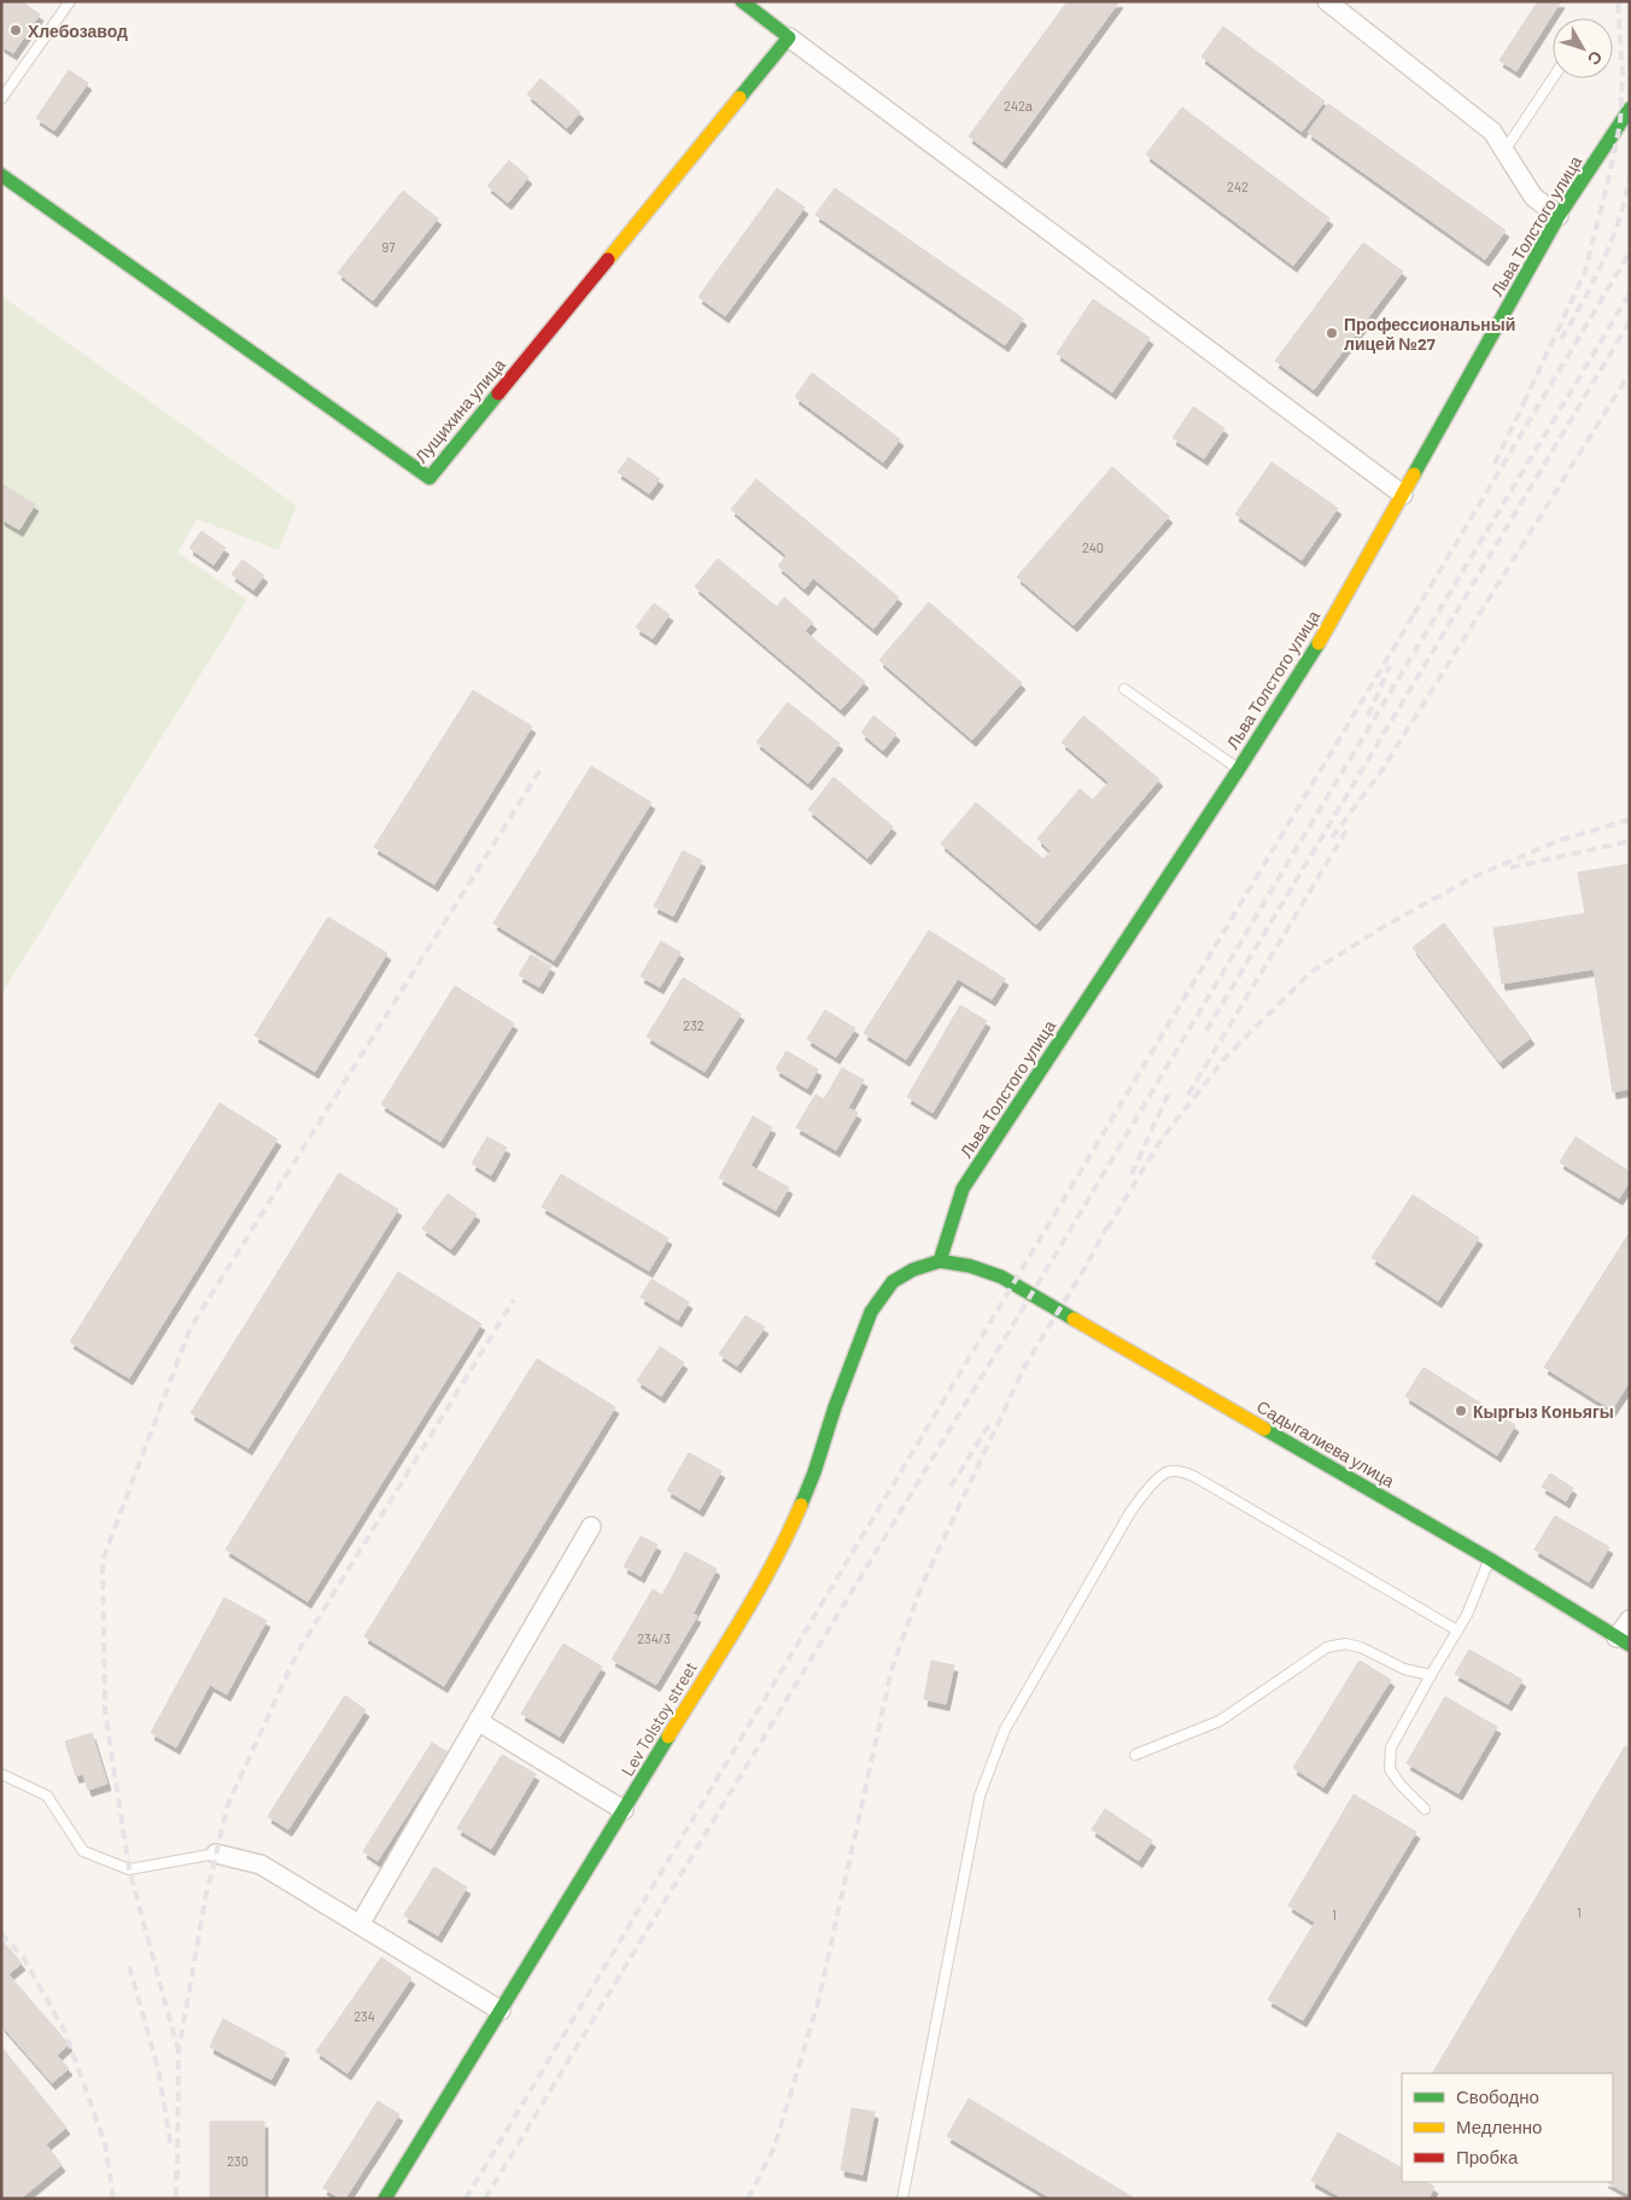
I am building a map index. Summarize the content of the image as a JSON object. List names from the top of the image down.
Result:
{
  "streets": {
    "main road": [
      "Льва Толстого улица",
      "Лущихина улица",
      "Садыгалиева улица",
      "Lev Tolstoy street"
    ]
  },
  "crossings": [
    ["Льва Толстого улица", "Садыгалиева улица"],
    ["Льва Толстого улица", "Lev Tolstoy street"],
    ["Садыгалиева улица", "Lev Tolstoy street"]
  ],
  "places": ["Хлебозавод", "Профессиональный лицей №27", "Кыргыз Коньягы"],
  "house_numbers": [
    "242а",
    "242",
    "97",
    "240",
    "232",
    "234/3",
    "1",
    "1",
    "234",
    "230"
  ],
  "legend": ["Свободно", "Медленно", "Пробка"],
  "north": "bottom right"
}
